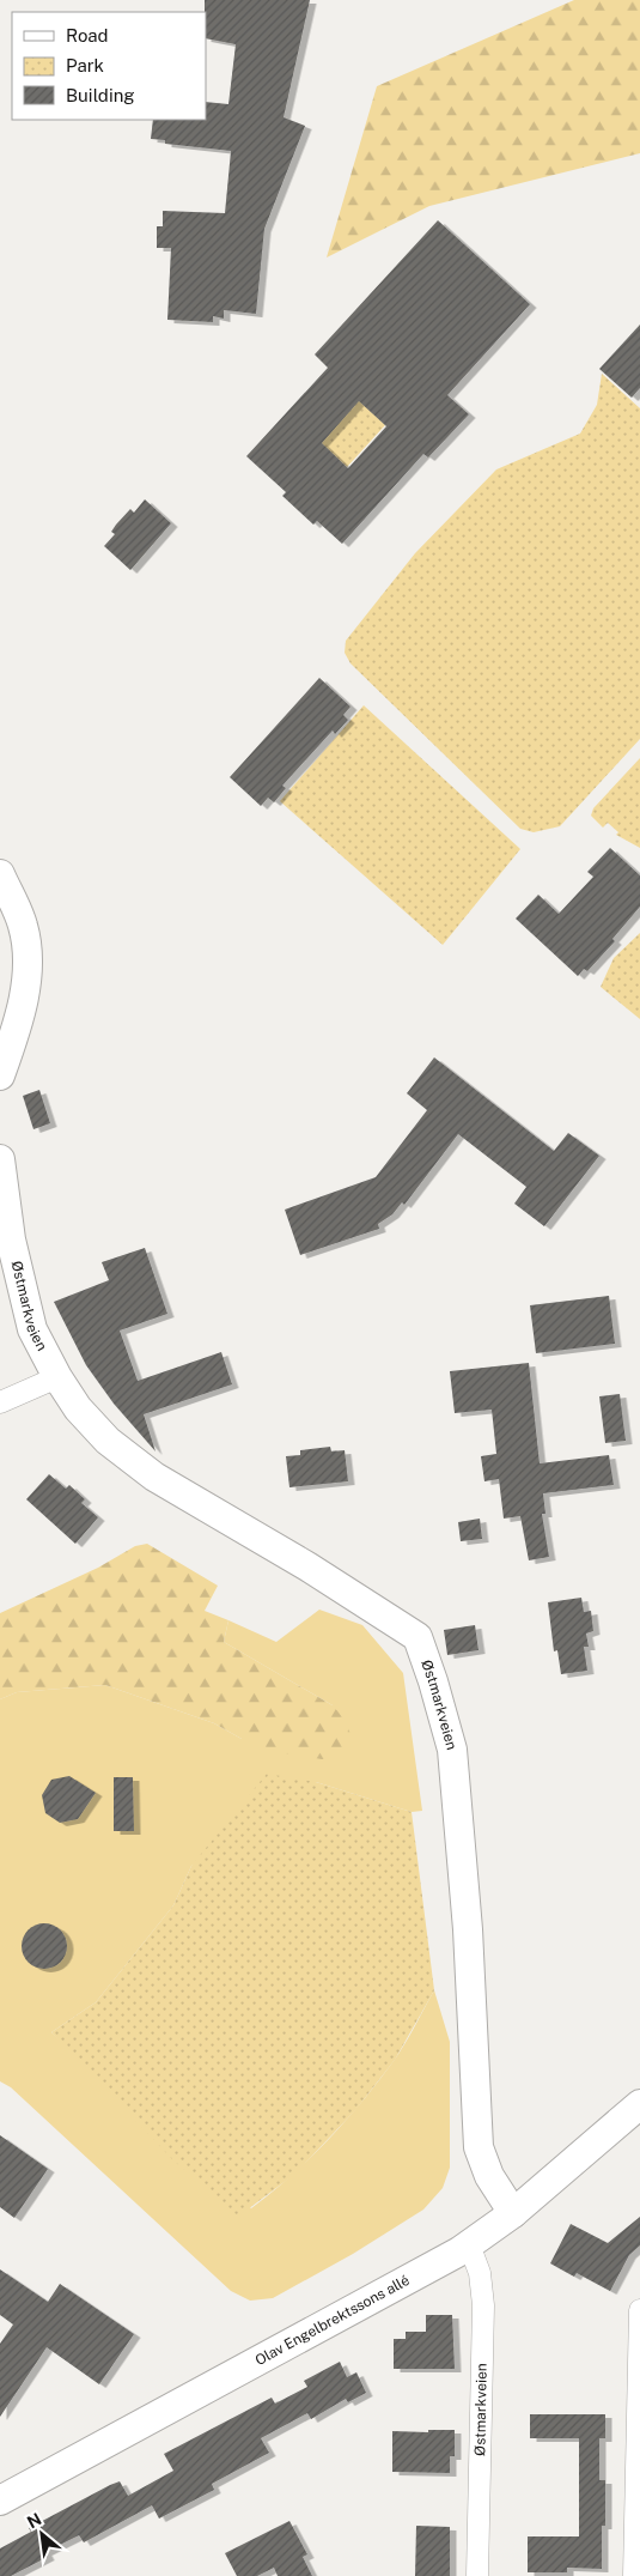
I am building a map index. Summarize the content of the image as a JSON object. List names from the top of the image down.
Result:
{
  "streets": {
    "street": ["Østmarkveien", "Olav Engelbrektssons allé"]
  },
  "crossings": [
    ["Østmarkveien", "Olav Engelbrektssons allé"]
  ],
  "legend": ["Road", "Park", "Building"],
  "north": "top left"
}
